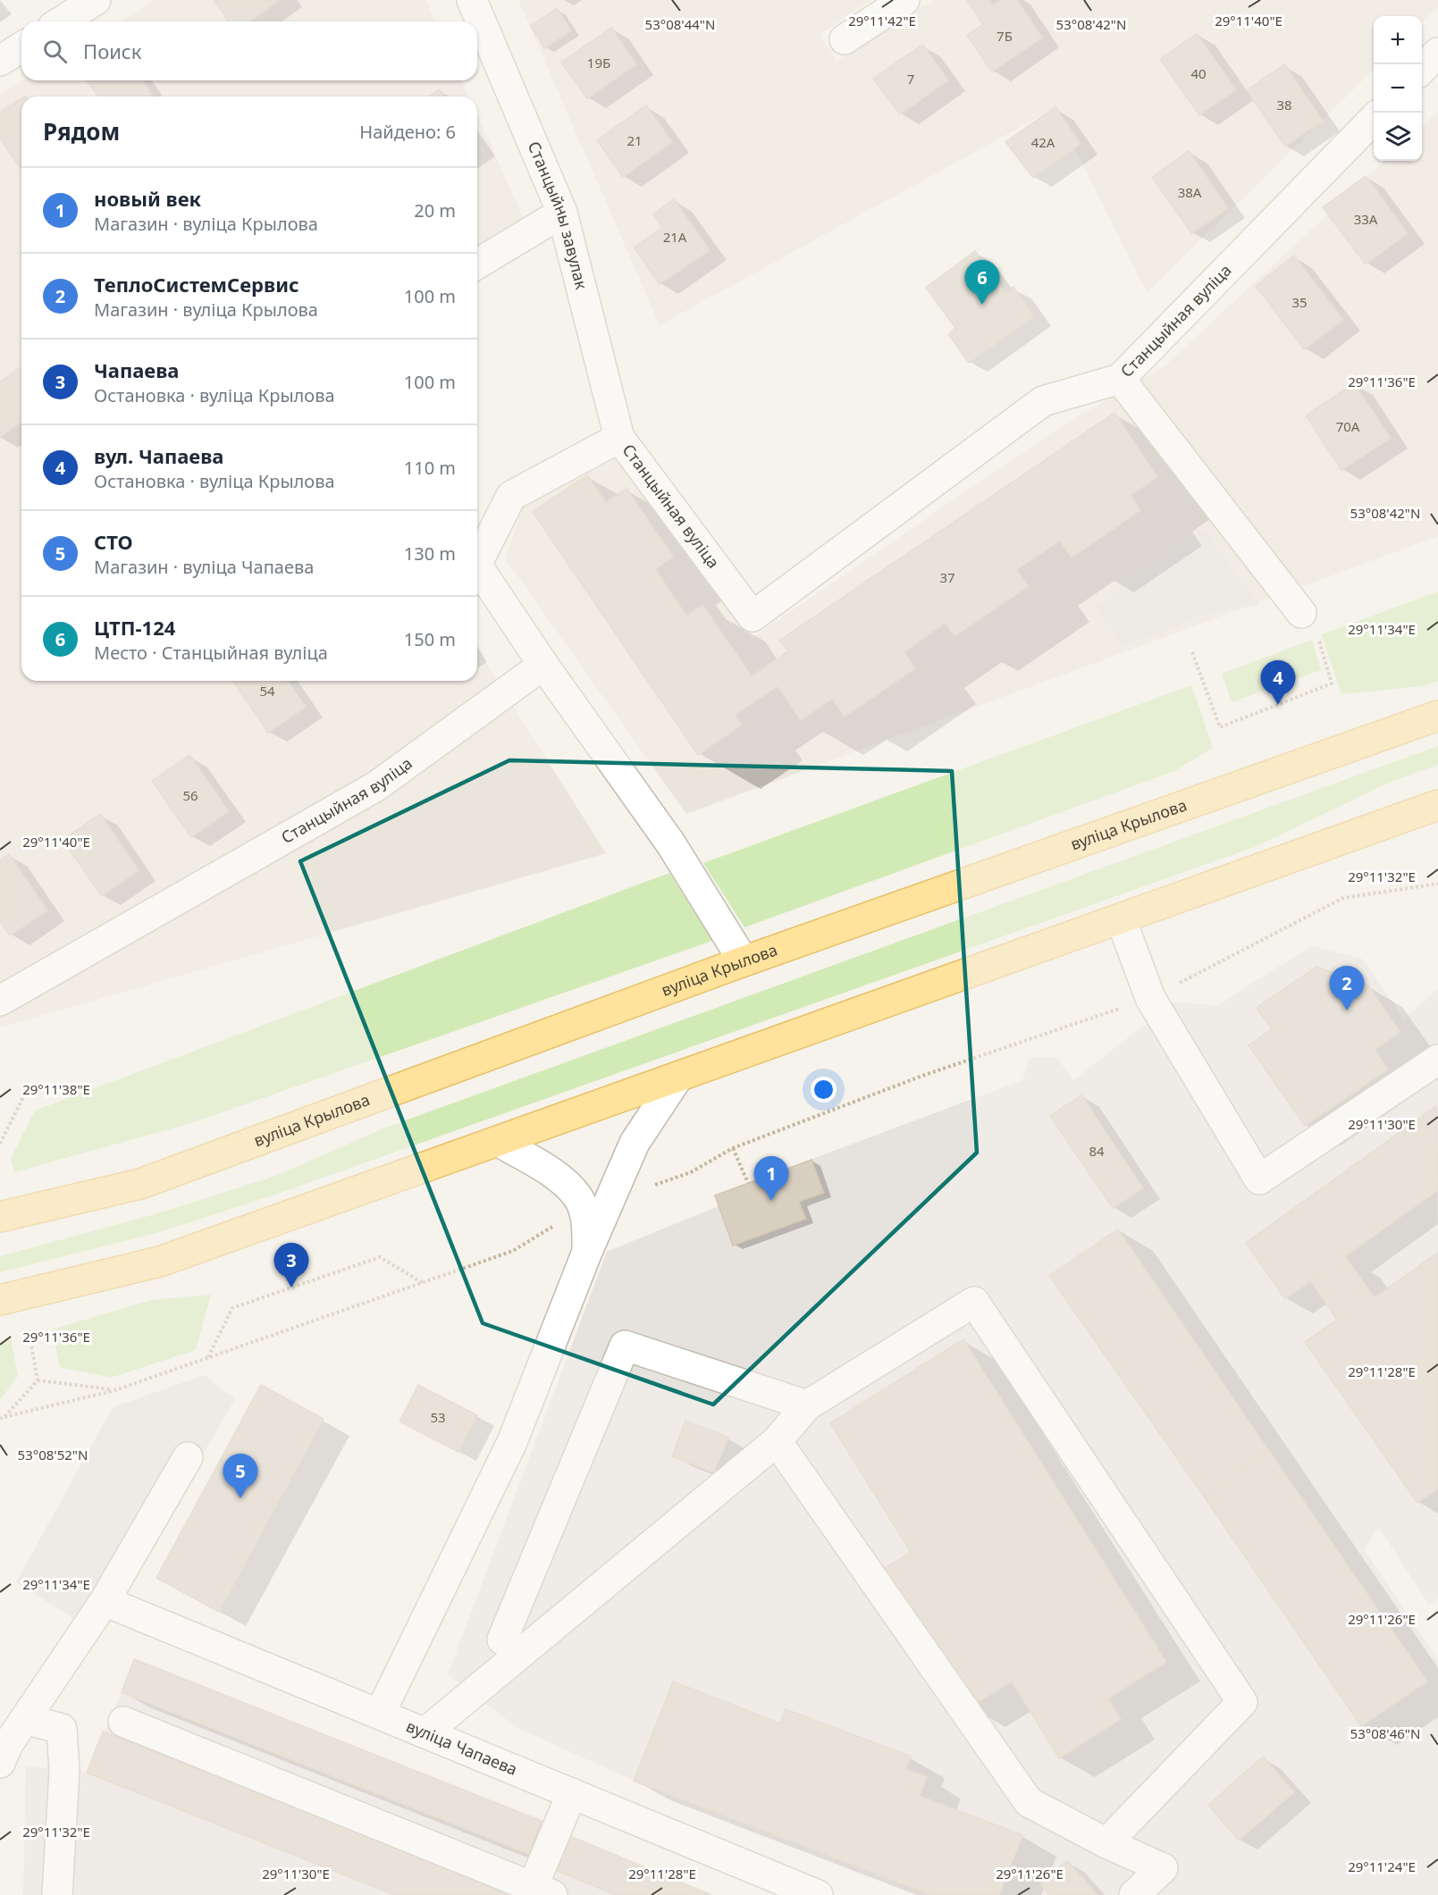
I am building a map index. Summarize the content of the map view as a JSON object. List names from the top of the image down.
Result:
{
  "streets": {
    "main road": ["вуліца Крылова"],
    "street": ["Станцыйны завулак", "Станцыйная вуліца", "вуліца Чапаева"]
  },
  "crossings": [
    ["Станцыйны завулак", "Станцыйная вуліца"]
  ],
  "house_numbers": [
    "7Б",
    "19Б",
    "40",
    "7",
    "38",
    "21",
    "42А",
    "38А",
    "33А",
    "21А",
    "35",
    "70А",
    "37",
    "54",
    "56",
    "84",
    "53"
  ],
  "page": {
    "map_buttons": ["+", "−"],
    "search": "Поиск",
    "heading": ["Рядом", "Найдено: 6"],
    "list": [
      {
        "mark": "1",
        "name": "новый век",
        "note": "Магазин · вуліца Крылова",
        "value": "20 m"
      },
      {
        "mark": "2",
        "name": "ТеплоСистемСервис",
        "note": "Магазин · вуліца Крылова",
        "value": "100 m"
      },
      {
        "mark": "3",
        "name": "Чапаева",
        "note": "Остановка · вуліца Крылова",
        "value": "100 m"
      },
      {
        "mark": "4",
        "name": "вул. Чапаева",
        "note": "Остановка · вуліца Крылова",
        "value": "110 m"
      },
      {
        "mark": "5",
        "name": "СТО",
        "note": "Магазин · вуліца Чапаева",
        "value": "130 m"
      },
      {
        "mark": "6",
        "name": "ЦТП-124",
        "note": "Место · Станцыйная вуліца",
        "value": "150 m"
      }
    ],
    "pins": [
      "6",
      "4",
      "2",
      "1",
      "3",
      "5"
    ]
  },
  "coordinates": [
    "29°11'42\"E",
    "29°11'40\"E",
    "53°08'44\"N",
    "53°08'42\"N",
    "29°11'36\"E",
    "29°11'34\"E",
    "29°11'32\"E",
    "29°11'38\"E",
    "29°11'30\"E",
    "29°11'28\"E",
    "53°08'52\"N",
    "29°11'26\"E",
    "53°08'46\"N",
    "29°11'24\"E"
  ]
}
